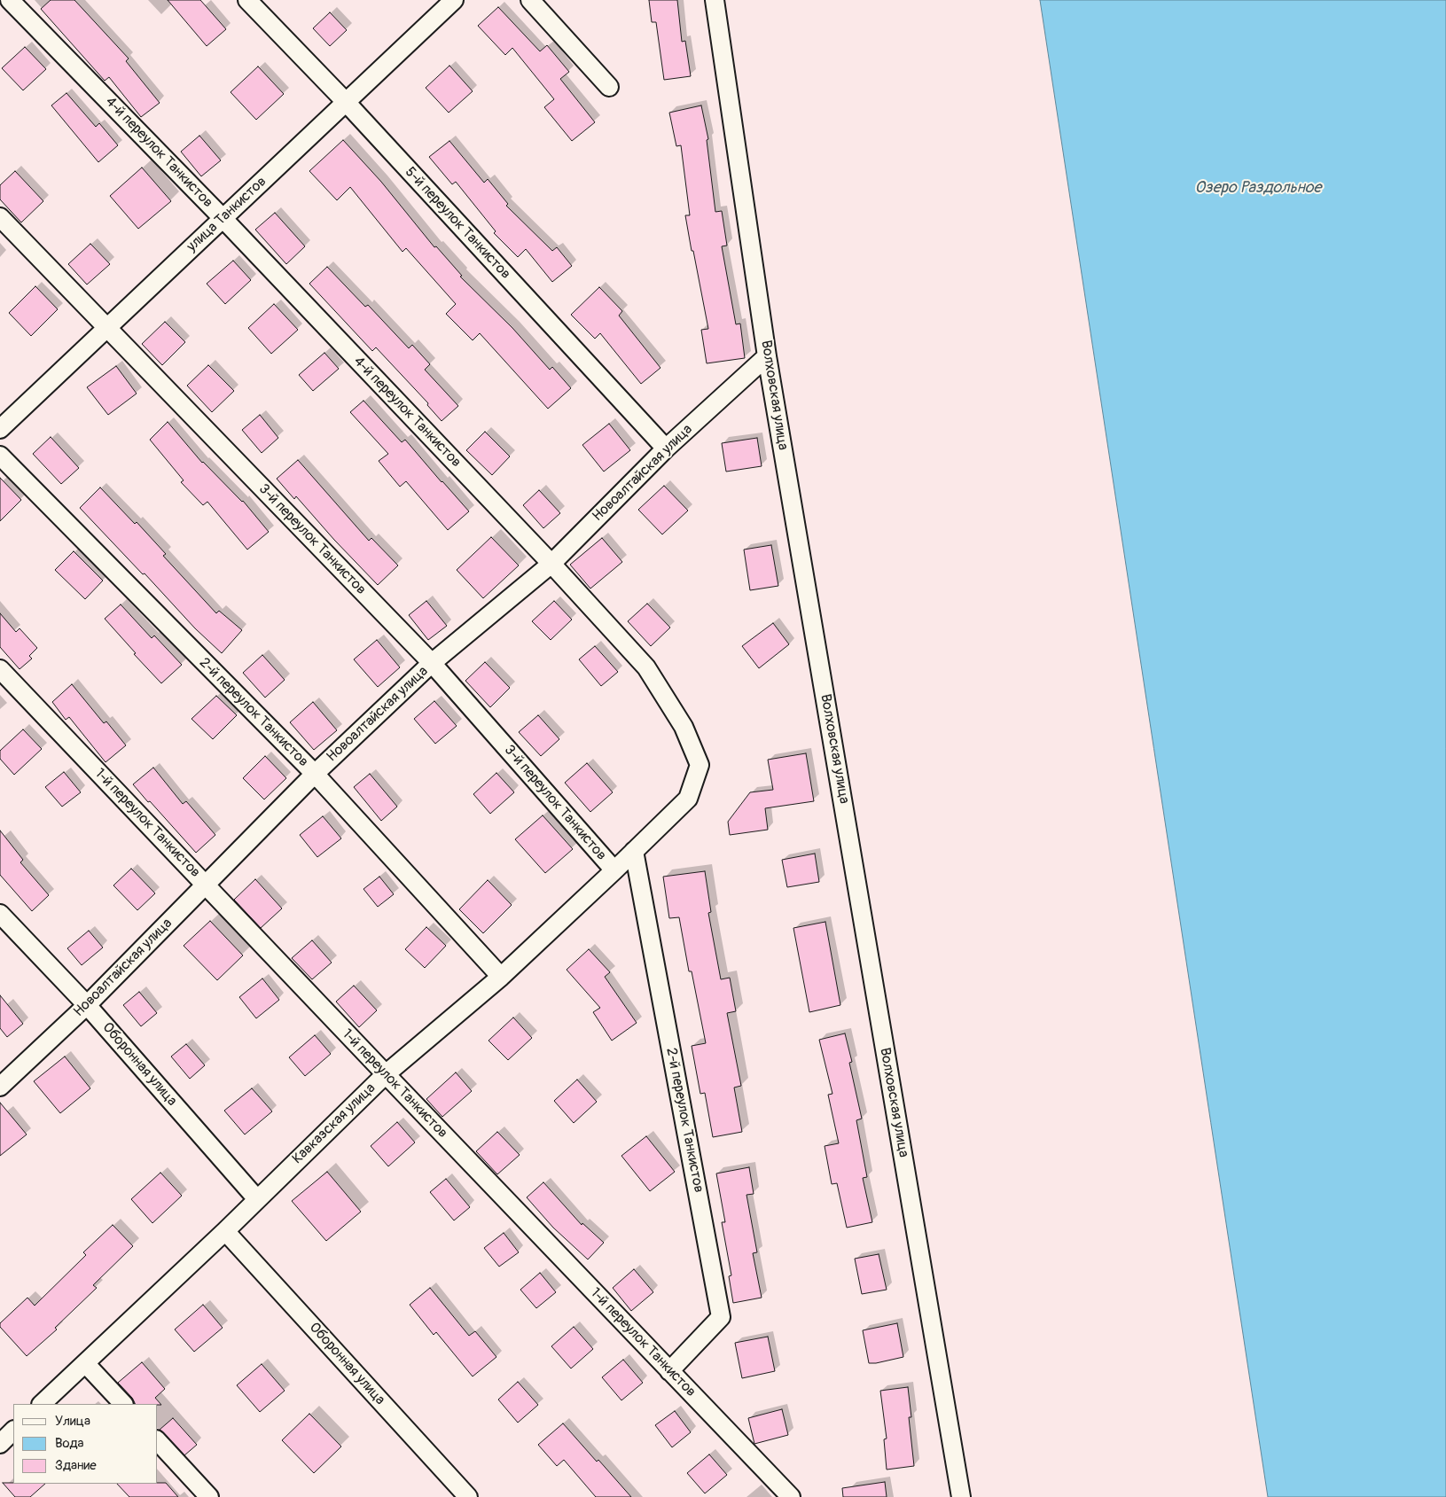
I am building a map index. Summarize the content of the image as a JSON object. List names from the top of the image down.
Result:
{
  "streets": {
    "street": [
      "4-й переулок Танкистов",
      "улица Танкистов",
      "5-й переулок Танкистов",
      "Волховская улица",
      "Новоалтайская улица",
      "3-й переулок Танкистов",
      "2-й переулок Танкистов",
      "1-й переулок Танкистов",
      "Оборонная улица",
      "Кавказская улица"
    ]
  },
  "crossings": [
    ["4-й переулок Танкистов", "улица Танкистов"],
    ["4-й переулок Танкистов", "Новоалтайская улица"],
    ["4-й переулок Танкистов", "2-й переулок Танкистов"],
    ["4-й переулок Танкистов", "Кавказская улица"],
    ["улица Танкистов", "5-й переулок Танкистов"],
    ["улица Танкистов", "3-й переулок Танкистов"],
    ["5-й переулок Танкистов", "Новоалтайская улица"],
    ["Волховская улица", "Новоалтайская улица"],
    ["Новоалтайская улица", "3-й переулок Танкистов"],
    ["Новоалтайская улица", "2-й переулок Танкистов"],
    ["Новоалтайская улица", "1-й переулок Танкистов"],
    ["Новоалтайская улица", "Оборонная улица"],
    ["3-й переулок Танкистов", "Кавказская улица"],
    ["2-й переулок Танкистов", "1-й переулок Танкистов"],
    ["2-й переулок Танкистов", "Кавказская улица"],
    ["1-й переулок Танкистов", "Кавказская улица"],
    ["Оборонная улица", "Кавказская улица"]
  ],
  "water": ["Озеро Раздольное"],
  "legend": ["Улица", "Вода", "Здание"]
}
